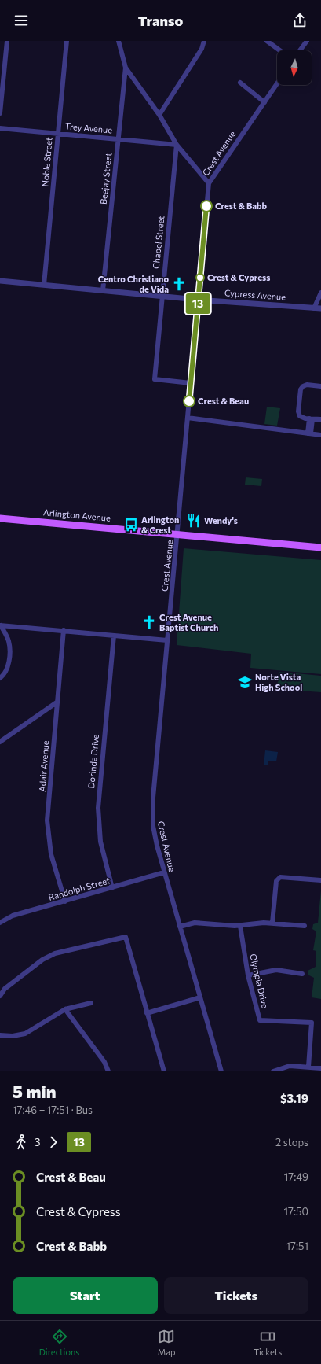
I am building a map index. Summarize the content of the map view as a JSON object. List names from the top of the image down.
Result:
{
  "streets": {
    "main road": ["Arlington Avenue"],
    "street": [
      "Trey Avenue",
      "Crest Avenue",
      "Noble Street",
      "Beejay Street",
      "Chapel Street",
      "Cypress Avenue",
      "Dorinda Drive",
      "Adair Avenue",
      "Randolph Street",
      "Olympia Drive"
    ]
  },
  "crossings": [
    ["Trey Avenue", "Noble Street"],
    ["Trey Avenue", "Beejay Street"],
    ["Trey Avenue", "Chapel Street"],
    ["Crest Avenue", "Chapel Street"],
    ["Crest Avenue", "Cypress Avenue"],
    ["Crest Avenue", "Arlington Avenue"],
    ["Crest Avenue", "Randolph Street"],
    ["Noble Street", "Cypress Avenue"],
    ["Beejay Street", "Cypress Avenue"],
    ["Chapel Street", "Cypress Avenue"],
    ["Dorinda Drive", "Randolph Street"],
    ["Adair Avenue", "Randolph Street"]
  ],
  "places": {
    "other": ["Crest & Babb", "Crest & Cypress", "Crest & Beau"],
    "church": ["Centro Christiano de Vida", "Crest Avenue Baptist Church"],
    "restaurant": ["Wendy's"],
    "bus stop": ["Arlington & Crest"],
    "school or university": ["Norte Vista High School"]
  },
  "lines": ["bus line 13"],
  "north": "bottom",
  "page": {
    "header": "Transo",
    "on_map": "13",
    "heading": ["5 min", "17:46 – 17:51 · Bus", "$3.19"],
    "legs": ["3", "13", "2 stops"],
    "list": [
      {
        "name": "Crest & Beau",
        "value": "17:49"
      },
      {
        "name": "Crest & Cypress",
        "value": "17:50"
      },
      {
        "name": "Crest & Babb",
        "value": "17:51"
      }
    ],
    "buttons": ["Start", "Tickets"],
    "tabs": ["Directions", "Map", "Tickets"]
  }
}
